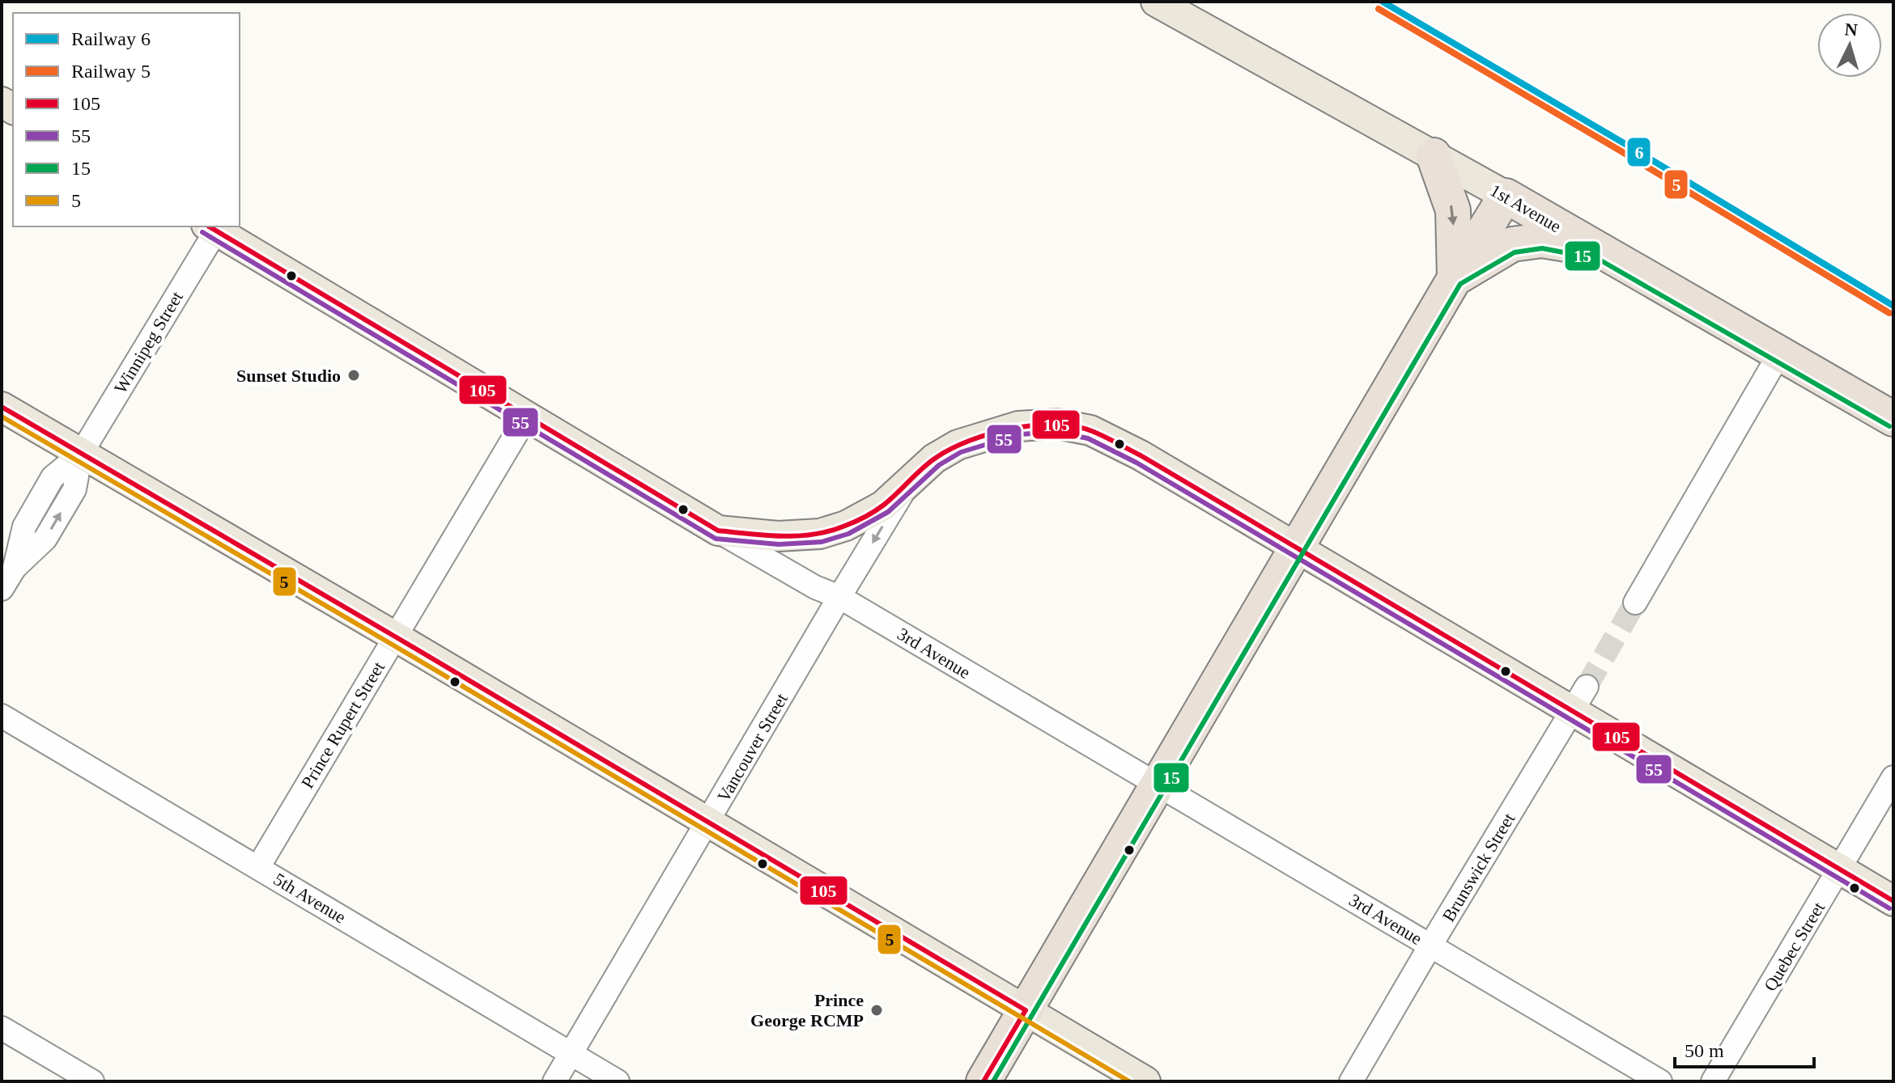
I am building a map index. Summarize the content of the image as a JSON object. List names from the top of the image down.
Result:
{
  "streets": {
    "highway": ["1st Avenue"],
    "main road": ["3rd Avenue"],
    "street": [
      "Winnipeg Street",
      "Prince Rupert Street",
      "Vancouver Street",
      "Brunswick Street",
      "5th Avenue",
      "Quebec Street"
    ]
  },
  "crossings": [
    ["Winnipeg Street", "3rd Avenue"],
    ["3rd Avenue", "Prince Rupert Street"],
    ["3rd Avenue", "Vancouver Street"],
    ["3rd Avenue", "Brunswick Street"],
    ["Prince Rupert Street", "5th Avenue"],
    ["Vancouver Street", "5th Avenue"]
  ],
  "places": ["Sunset Studio", "Prince George RCMP"],
  "lines": [
    "rail line 6",
    "rail line 5",
    "transit line 105",
    "transit line 55",
    "transit line 15",
    "transit line 5"
  ],
  "legend": [
    "Railway 6",
    "Railway 5",
    "105",
    "55",
    "15",
    "5"
  ],
  "scale_bar": "50 m",
  "north": "top"
}
